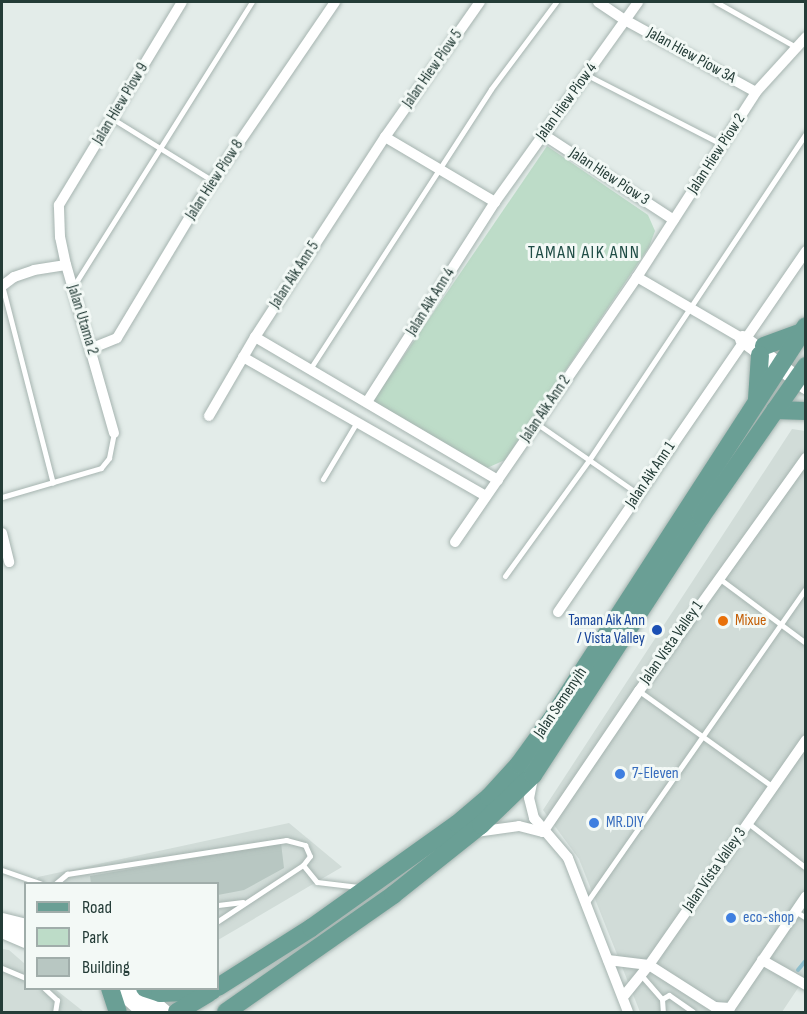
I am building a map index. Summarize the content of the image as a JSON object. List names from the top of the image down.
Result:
{
  "streets": {
    "main road": ["Jalan Semenyih"],
    "street": [
      "Jalan Hiew Piow 3A",
      "Jalan Hiew Piow 5",
      "Jalan Hiew Piow 4",
      "Jalan Hiew Piow 9",
      "Jalan Hiew Piow 2",
      "Jalan Hiew Piow 3",
      "Jalan Hiew Piow 8",
      "Jalan Aik Ann 5",
      "Jalan Aik Ann 4",
      "Jalan Utama 2",
      "Jalan Aik Ann 2",
      "Jalan Aik Ann 1",
      "Jalan Vista Valley 1",
      "Jalan Vista Valley 3"
    ]
  },
  "crossings": [
    ["Jalan Hiew Piow 3A", "Jalan Hiew Piow 4"],
    ["Jalan Hiew Piow 3A", "Jalan Hiew Piow 2"],
    ["Jalan Hiew Piow 5", "Jalan Aik Ann 5"],
    ["Jalan Hiew Piow 4", "Jalan Hiew Piow 3"],
    ["Jalan Hiew Piow 4", "Jalan Aik Ann 4"],
    ["Jalan Hiew Piow 9", "Jalan Utama 2"],
    ["Jalan Hiew Piow 2", "Jalan Hiew Piow 3"],
    ["Jalan Hiew Piow 2", "Jalan Aik Ann 2"],
    ["Jalan Hiew Piow 8", "Jalan Utama 2"]
  ],
  "districts": ["TAMAN AIK ANN"],
  "places": [
    "Mixue",
    "Taman Aik Ann / Vista Valley",
    "7-Eleven",
    "MR.DIY",
    "eco-shop"
  ],
  "legend": ["Road", "Park", "Building"]
}
